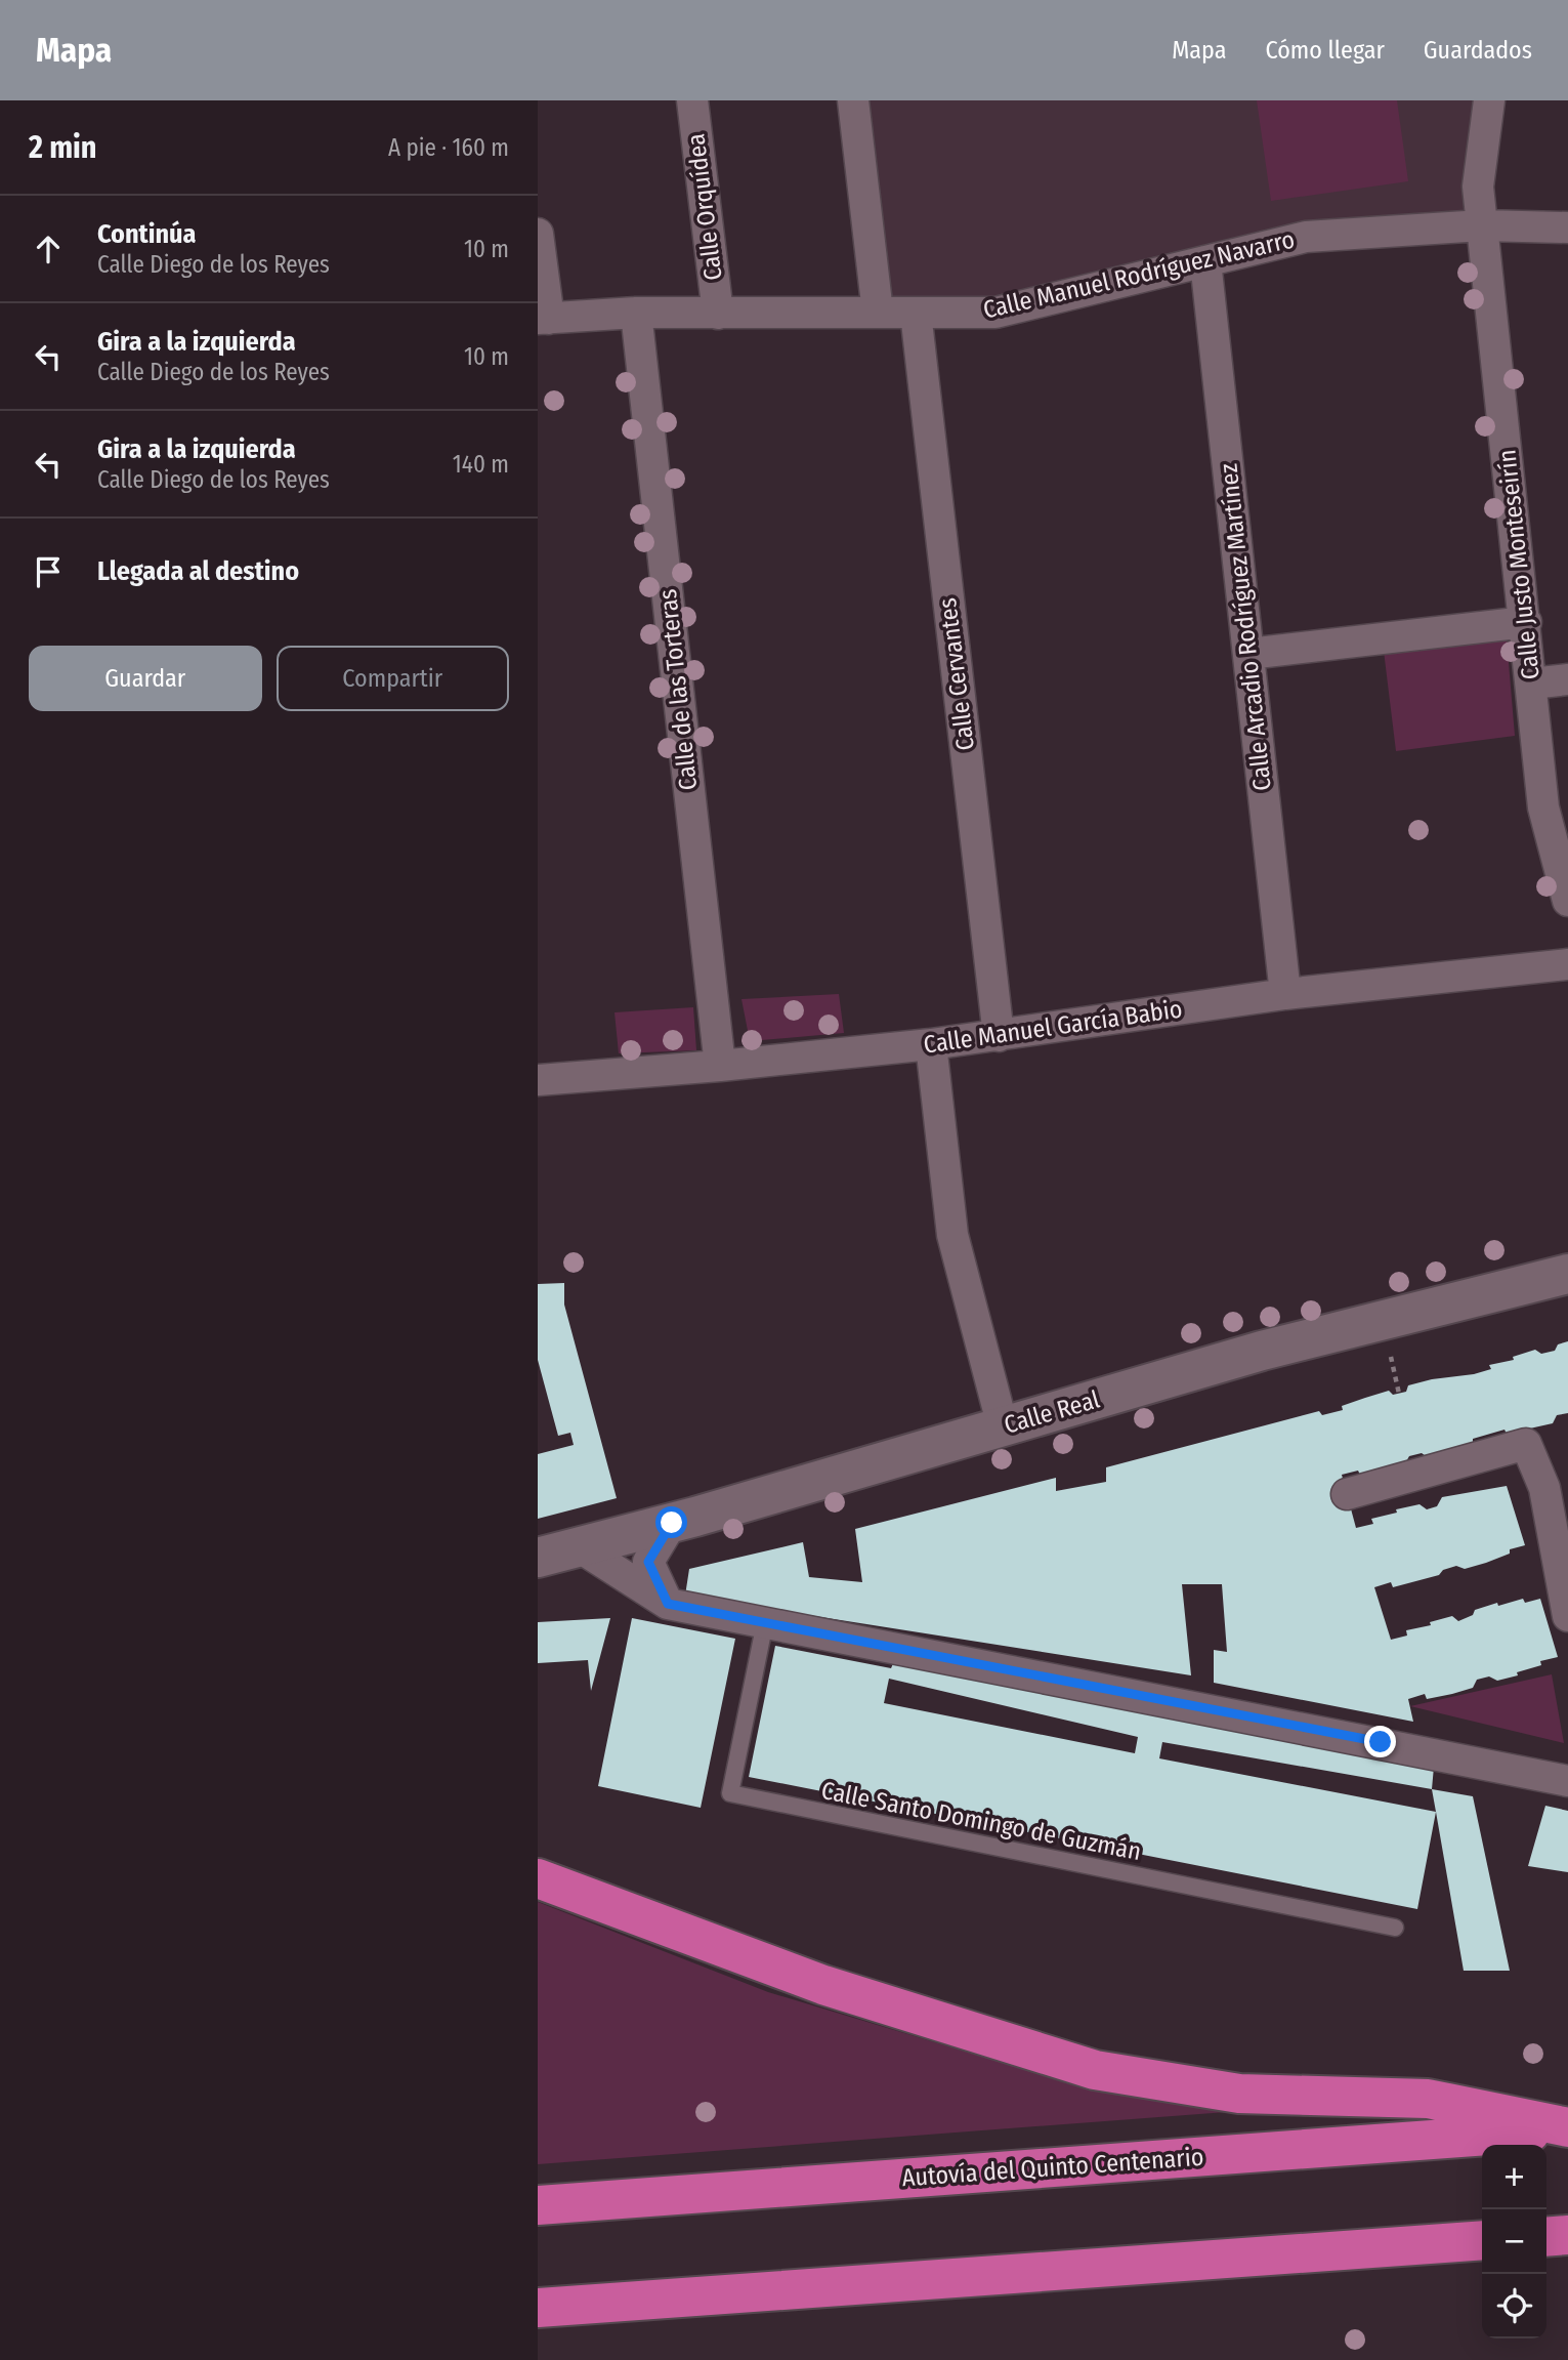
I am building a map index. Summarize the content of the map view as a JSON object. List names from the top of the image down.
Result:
{
  "streets": {
    "highway": ["Autovía del Quinto Centenario"],
    "main road": ["Calle Real"],
    "street": [
      "Calle Orquídea",
      "Calle Manuel Rodríguez Navarro",
      "Calle Justo Monteseirín",
      "Calle Arcadio Rodríguez Martínez",
      "Calle Cervantes",
      "Calle de las Torteras",
      "Calle Manuel García Babio"
    ],
    "lane": ["Calle Santo Domingo de Guzmán"]
  },
  "crossings": [
    ["Calle Orquídea", "Calle Manuel Rodríguez Navarro"],
    ["Calle Manuel Rodríguez Navarro", "Calle Justo Monteseirín"],
    ["Calle Manuel Rodríguez Navarro", "Calle Arcadio Rodríguez Martínez"],
    ["Calle Manuel Rodríguez Navarro", "Calle Cervantes"],
    ["Calle Manuel Rodríguez Navarro", "Calle de las Torteras"],
    ["Calle Arcadio Rodríguez Martínez", "Calle Manuel García Babio"],
    ["Calle Cervantes", "Calle Manuel García Babio"],
    ["Calle de las Torteras", "Calle Manuel García Babio"]
  ],
  "page": {
    "header": "Mapa",
    "nav": ["Mapa", "Cómo llegar", "Guardados"],
    "heading": ["2 min", "A pie · 160 m"],
    "list": [
      ["Continúa", "Calle Diego de los Reyes", "10 m"],
      ["Gira a la izquierda", "Calle Diego de los Reyes", "10 m"],
      ["Gira a la izquierda", "Calle Diego de los Reyes", "140 m"],
      "Llegada al destino"
    ],
    "buttons": ["Guardar", "Compartir"],
    "map_buttons": ["+", "−"]
  }
}
